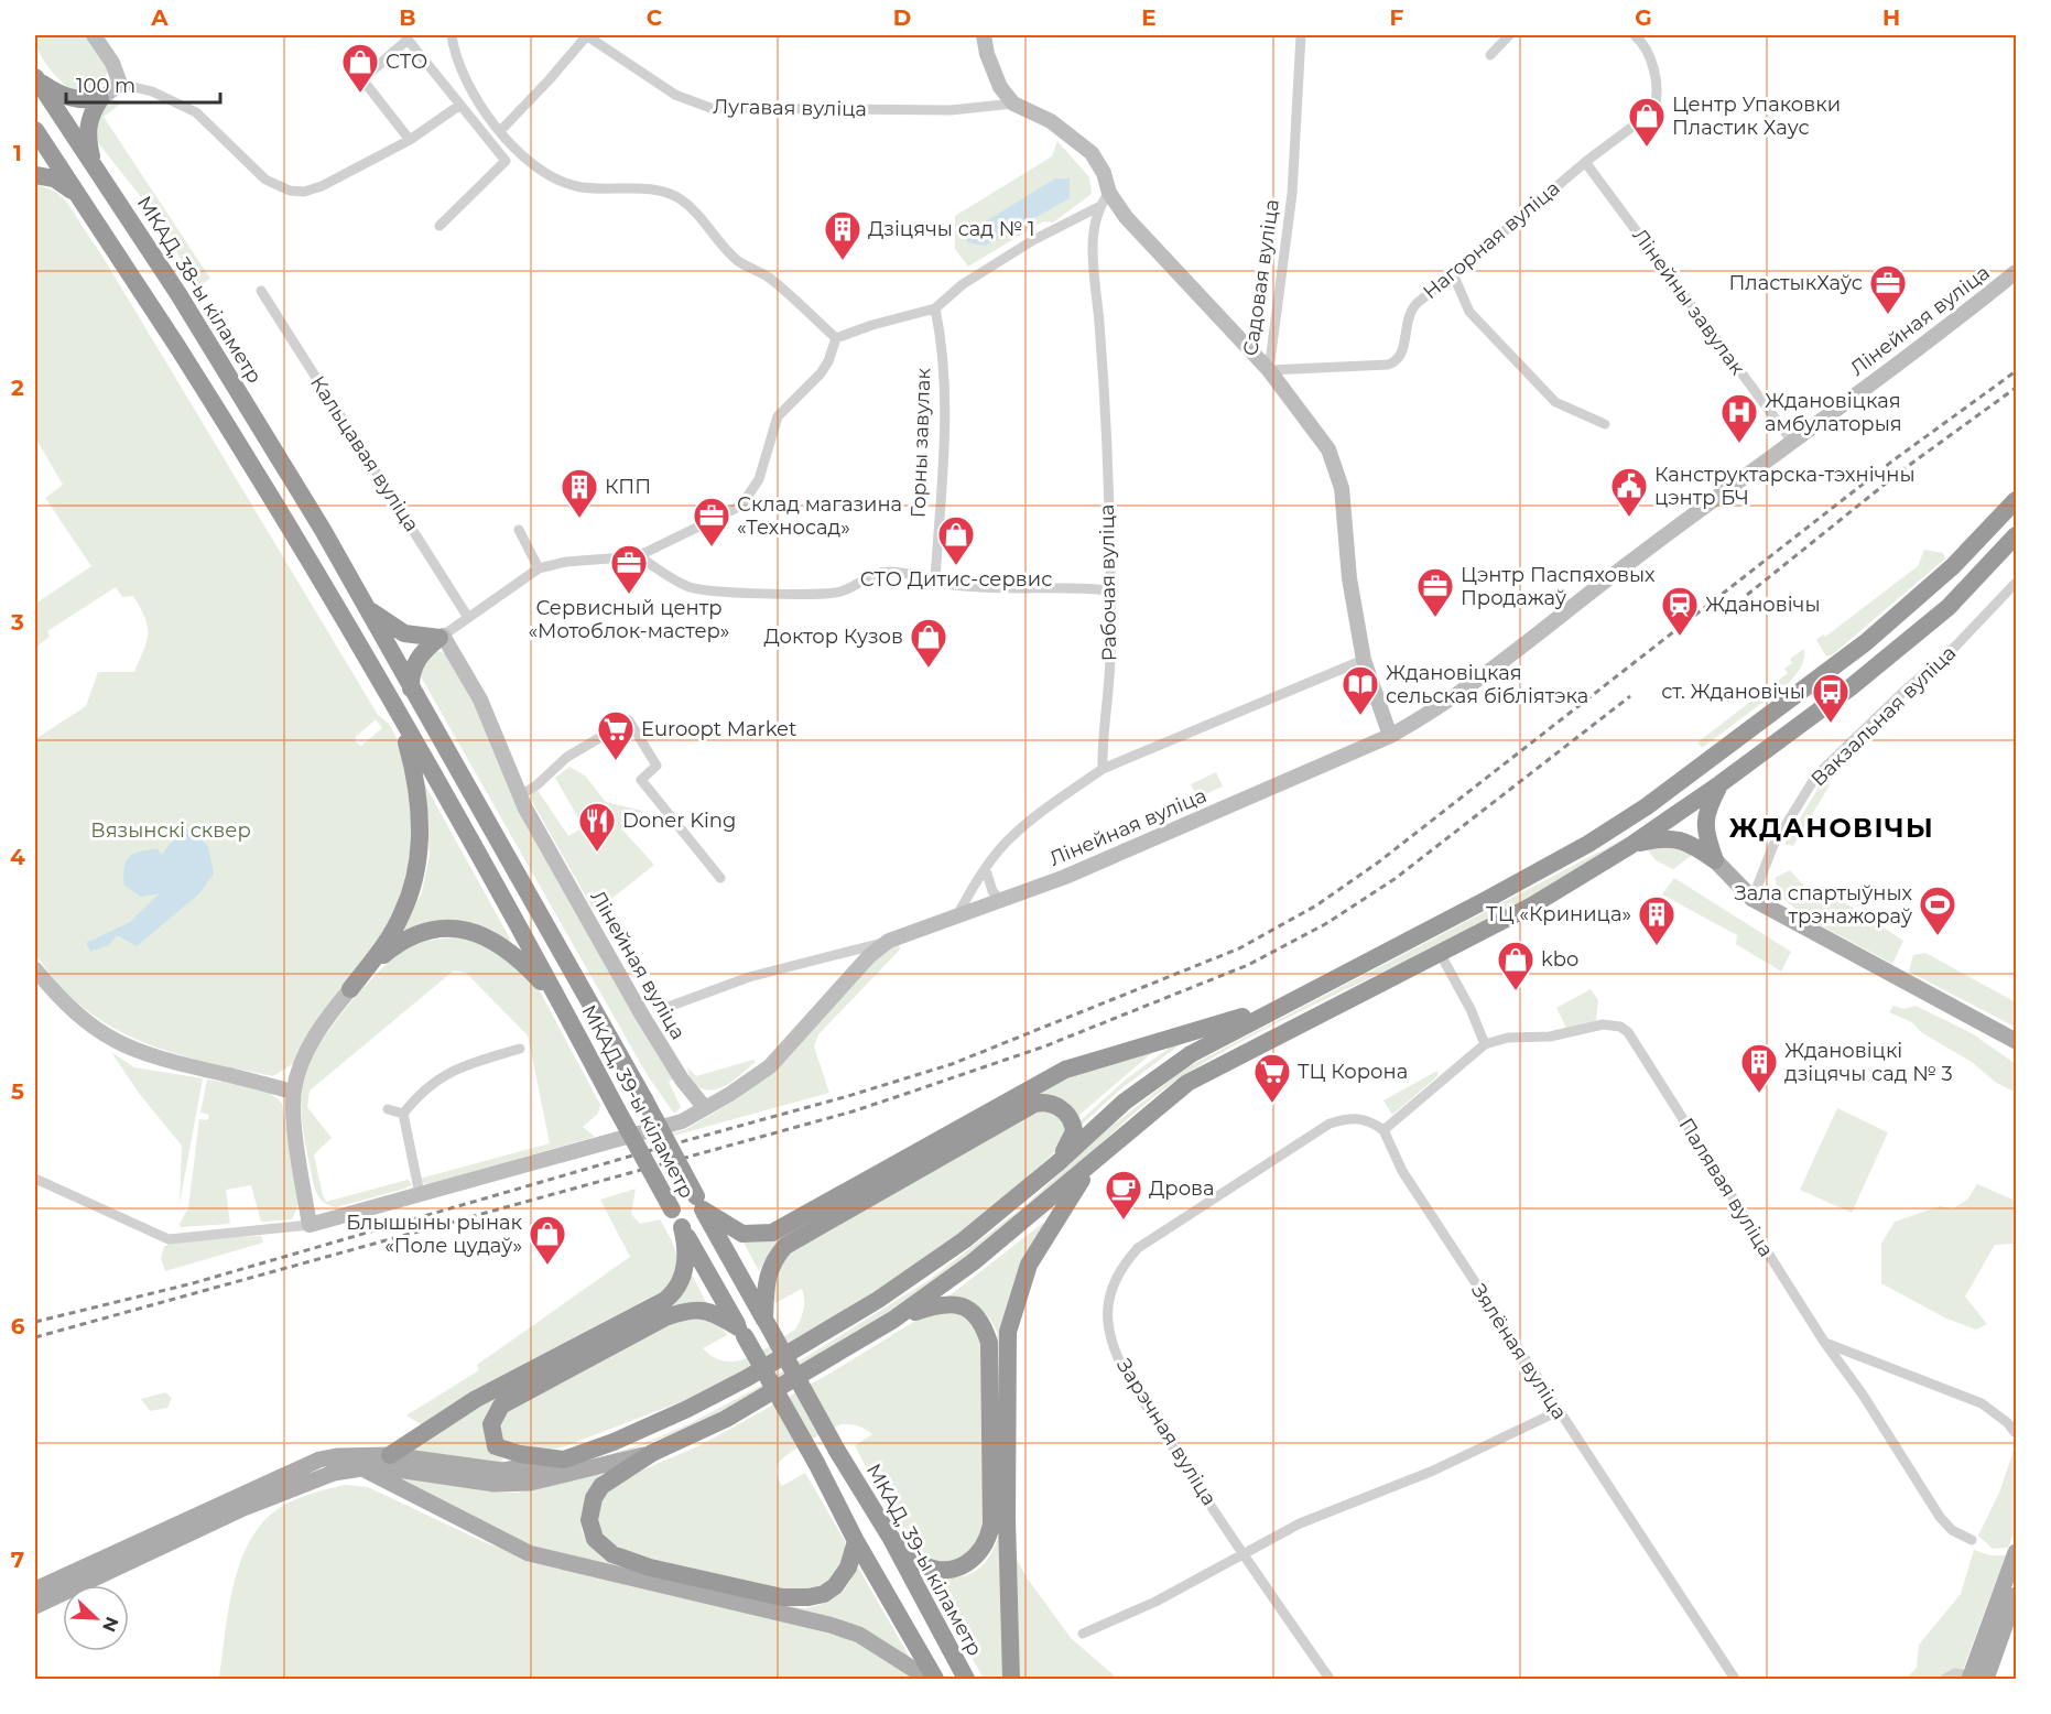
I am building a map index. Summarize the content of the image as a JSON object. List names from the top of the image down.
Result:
{
  "streets": {
    "highway": ["МКАД, 38-ы кіламетр", "МКАД, 39-ы кіламетр"],
    "street": [
      "Лугавая вуліца",
      "Нагорная вуліца",
      "Садовая вуліца",
      "Лінейны завулак",
      "Лінейная вуліца",
      "Горны завулак",
      "Кальцавая вуліца",
      "Рабочая вуліца",
      "Вакзальная вуліца",
      "Палявая вуліца",
      "Зялёная вуліца",
      "Зарэчная вуліца"
    ]
  },
  "crossings": [
    ["Нагорная вуліца", "Садовая вуліца"],
    ["Нагорная вуліца", "Лінейны завулак"],
    ["Садовая вуліца", "Лінейная вуліца"],
    ["МКАД, 38-ы кіламетр", "МКАД, 39-ы кіламетр"],
    ["Лінейны завулак", "Лінейная вуліца"],
    ["Зялёная вуліца", "Зарэчная вуліца"]
  ],
  "districts": ["ЖДАНОВІЧЫ"],
  "parks": ["Вязынскі сквер"],
  "places": {
    "shop": [
      "СТО",
      "Центр Упаковки Пластик Хаус",
      "СТО Дитис-сервис",
      "Доктор Кузов",
      "kbo",
      "Блышыны рынак «Поле цудаў»"
    ],
    "building": [
      "Дзіцячы сад № 1",
      "КПП",
      "ТЦ «Криница»",
      "Ждановіцкі дзіцячы сад № 3"
    ],
    "office": [
      "ПластыкХаўс",
      "Склад магазина «Техносад»",
      "Сервисный центр «Мотоблок-мастер»",
      "Цэнтр Паспяховых Продажаў"
    ],
    "hospital": ["Ждановіцкая амбулаторыя"],
    "public building": ["Канструктарска-тэхнічны цэнтр БЧ"],
    "station": ["Ждановічы"],
    "library": ["Ждановіцкая сельская бібліятэка"],
    "bus stop": ["ст. Ждановічы"],
    "supermarket": ["Euroopt Market", "ТЦ Корона"],
    "restaurant": ["Doner King"],
    "sports": ["Зала спартыўных трэнажораў"],
    "cafe": ["Дрова"]
  },
  "scale_bar": "100 m",
  "north": "bottom right",
  "grid": {
    "columns": [
      "A",
      "B",
      "C",
      "D",
      "E",
      "F",
      "G",
      "H"
    ],
    "rows": [
      "1",
      "2",
      "3",
      "4",
      "5",
      "6",
      "7"
    ]
  }
}
